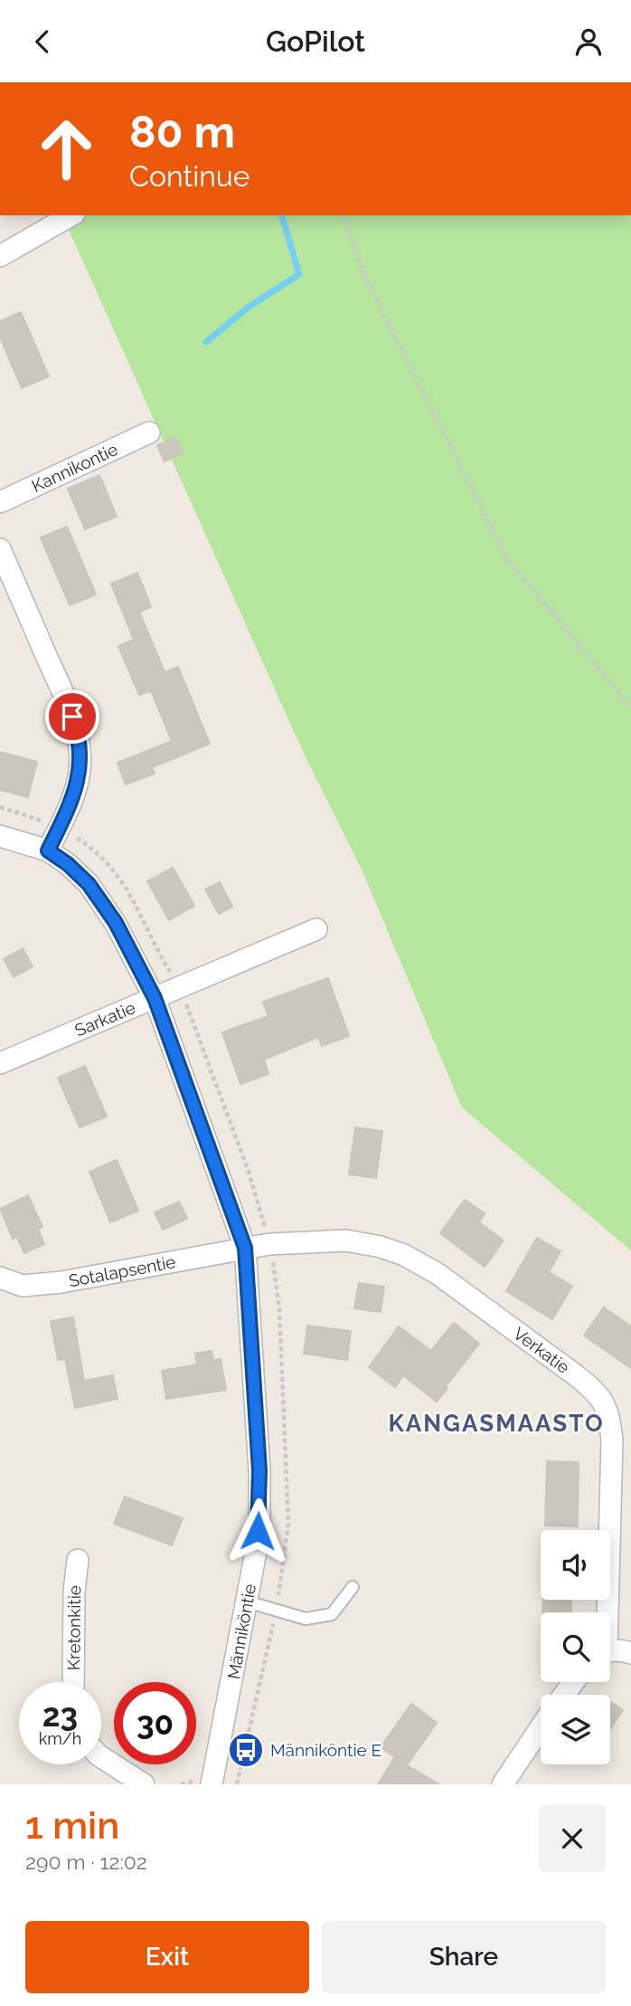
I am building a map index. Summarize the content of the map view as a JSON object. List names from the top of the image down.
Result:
{
  "streets": {
    "street": [
      "Kannikontie",
      "Sarkatie",
      "Sotalapsentie",
      "Verkatie",
      "Kretonkitie",
      "Männiköntie"
    ]
  },
  "crossings": [
    ["Sotalapsentie", "Verkatie"],
    ["Sotalapsentie", "Männiköntie"],
    ["Verkatie", "Männiköntie"]
  ],
  "districts": ["KANGASMAASTO"],
  "places": {
    "bus stop": ["Männiköntie E"]
  },
  "page": {
    "header": "GoPilot",
    "turn": ["80 m", "Continue"],
    "speed": "23 km/h",
    "limit": "30",
    "heading": ["1 min", "290 m · 12:02"],
    "buttons": ["Exit", "Share"]
  }
}
